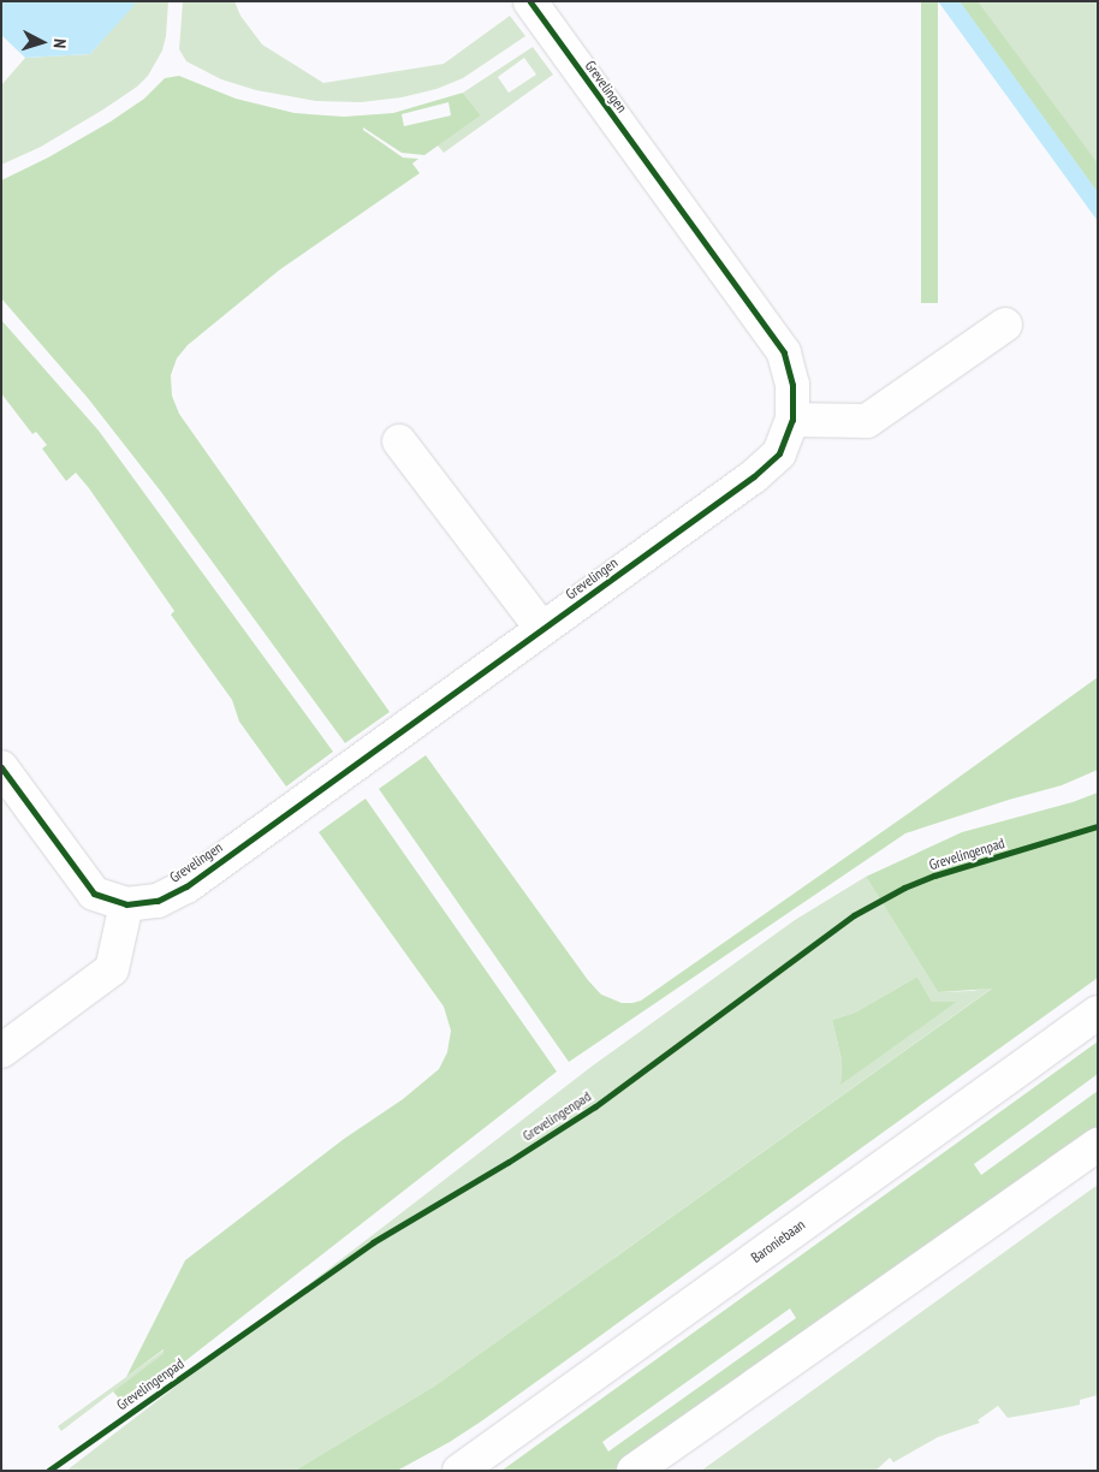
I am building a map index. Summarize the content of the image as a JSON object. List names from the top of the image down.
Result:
{
  "streets": {
    "street": ["Grevelingen", "Baroniebaan"],
    "cycle path": ["Grevelingenpad"]
  },
  "north": "right"
}
